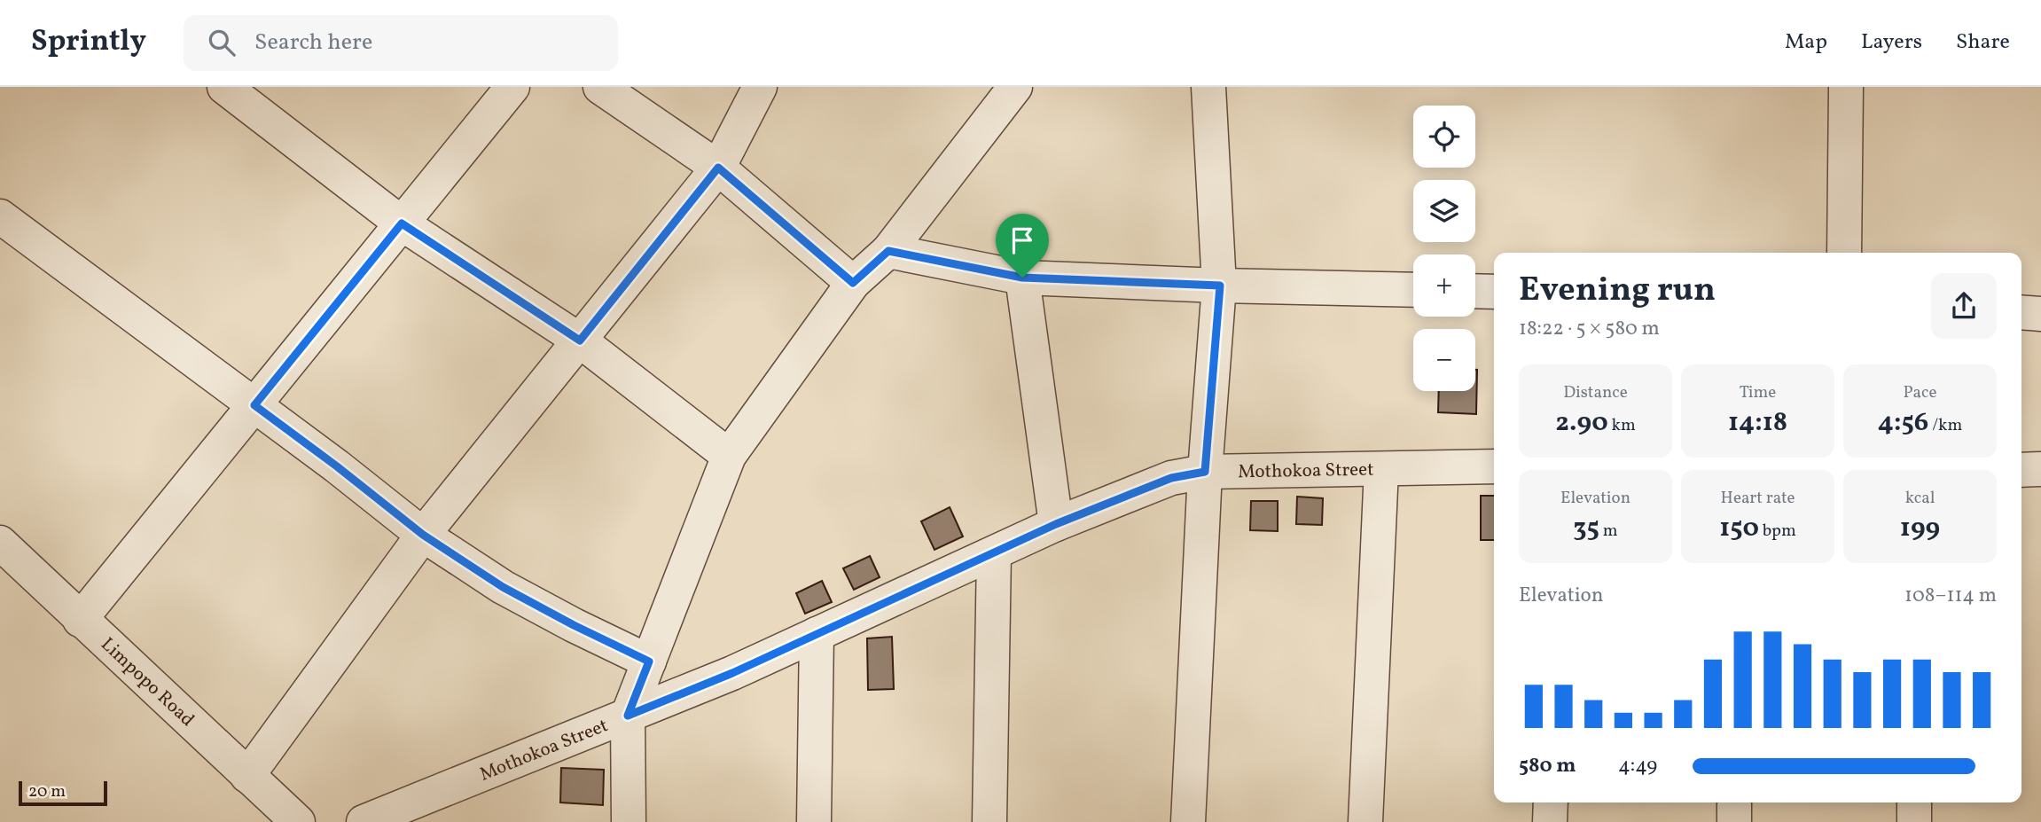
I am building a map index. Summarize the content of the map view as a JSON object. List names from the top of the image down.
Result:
{
  "streets": {
    "street": ["Mothokoa Street", "Limpopo Road"]
  },
  "scale_bar": "20 m",
  "page": {
    "header": "Sprintly",
    "search": "Search here",
    "nav": ["Map", "Layers", "Share"],
    "map_buttons": ["+", "−"],
    "heading": ["Evening run", "18:22 · 5 × 580 m"],
    "stats": [
      ["Distance", "2.90 km"],
      ["Time", "14:18"],
      ["Pace", "4:56 /km"],
      ["Elevation", "35 m"],
      ["Heart rate", "150 bpm"],
      ["kcal", "199"]
    ],
    "chart": ["Elevation", "108–114 m"],
    "list": [
      {
        "name": "580 m",
        "note": "4:49"
      }
    ],
    "scale": "20 m"
  }
}
